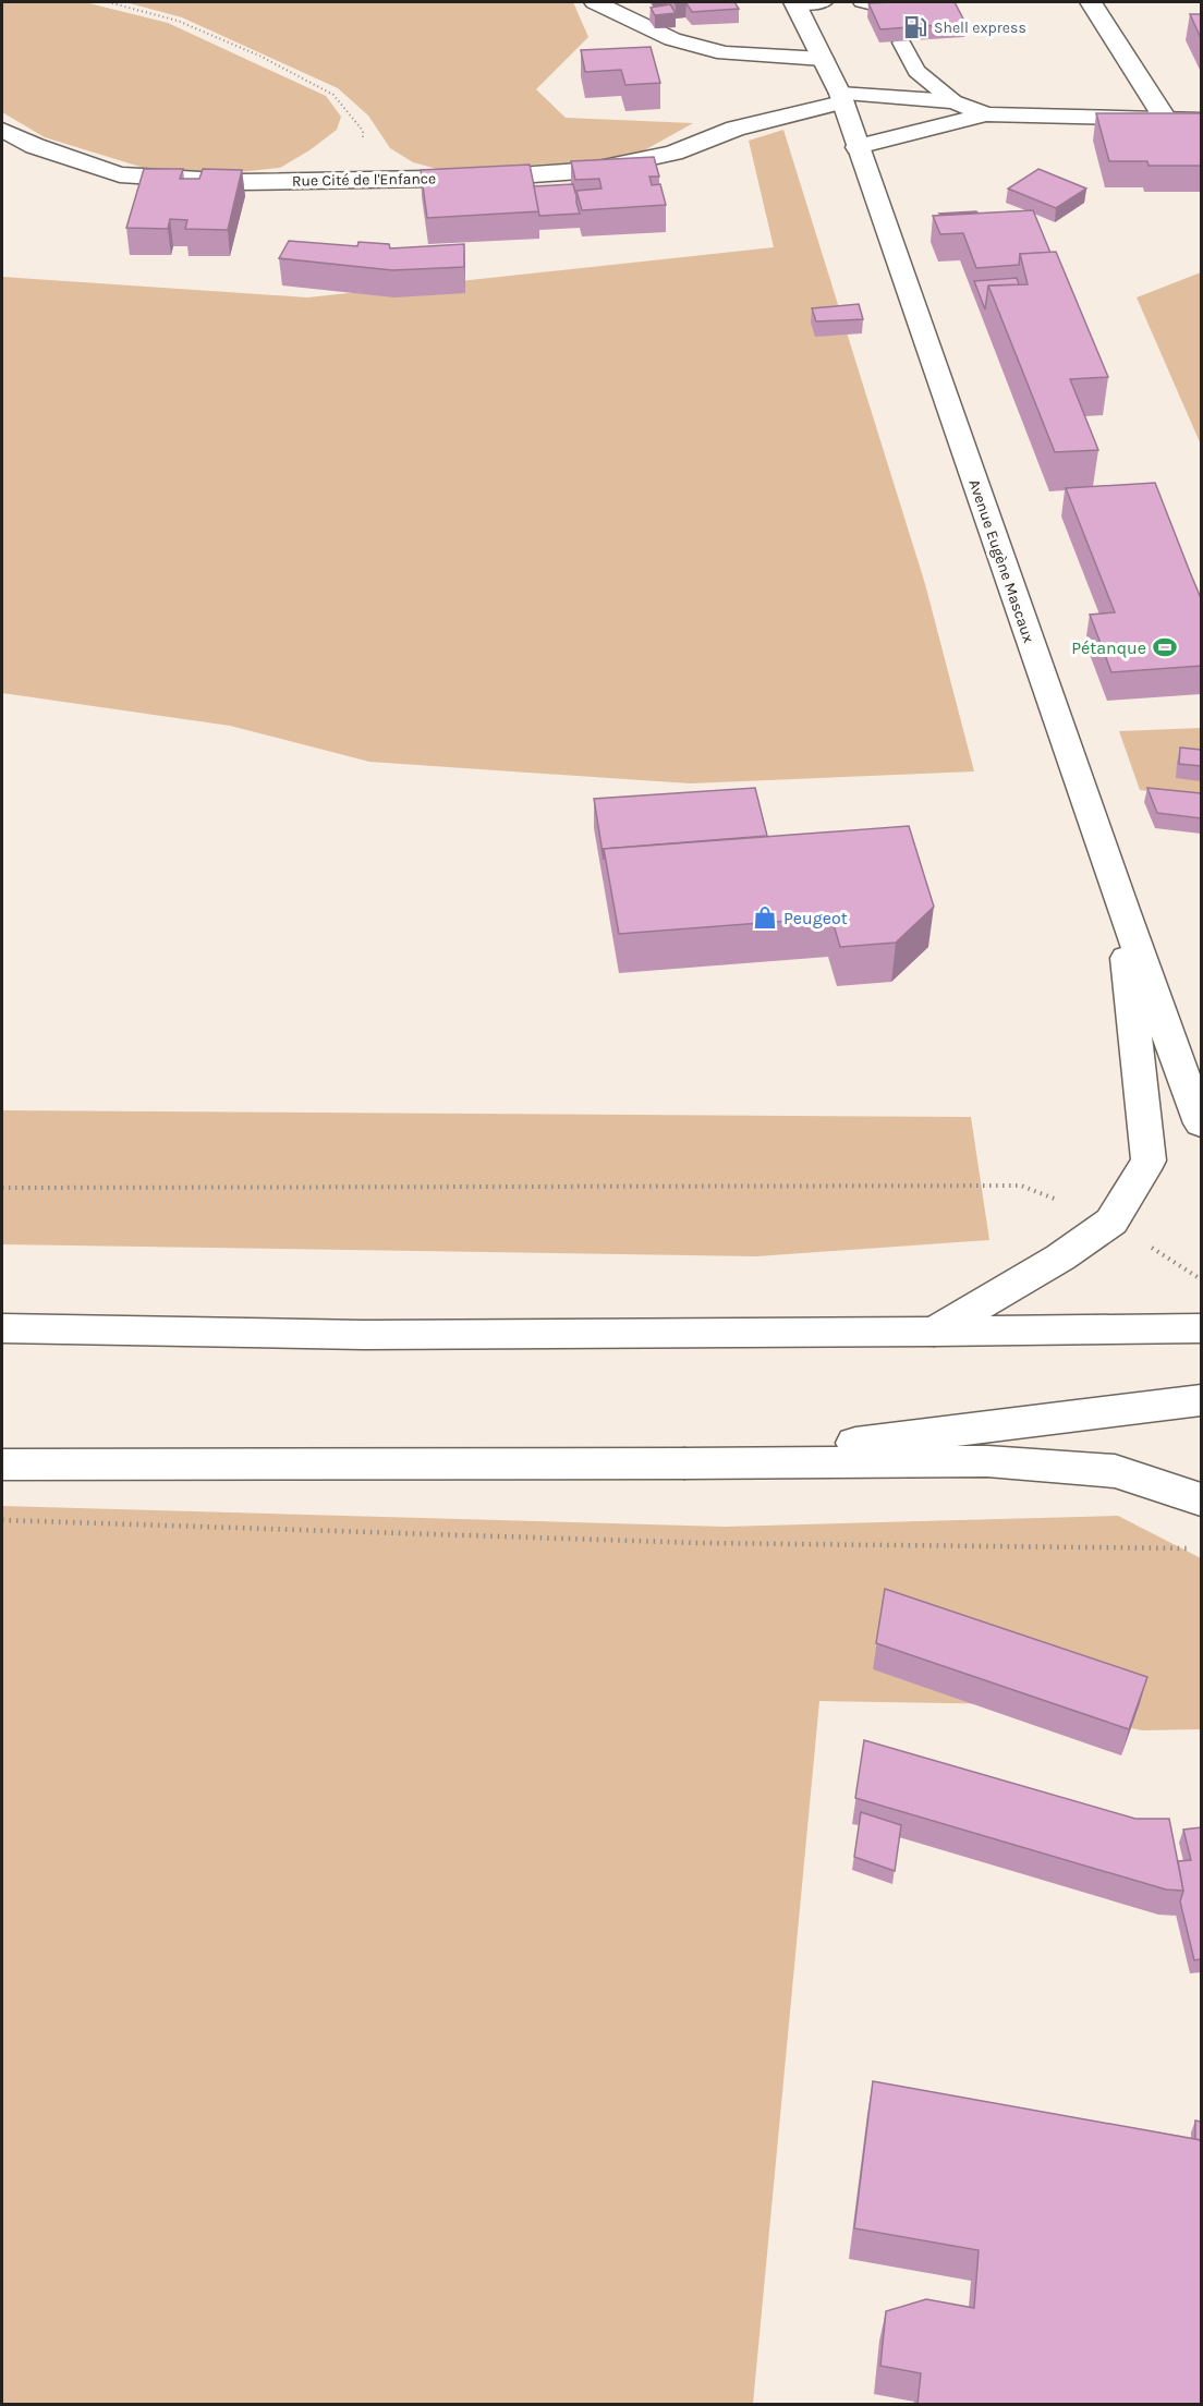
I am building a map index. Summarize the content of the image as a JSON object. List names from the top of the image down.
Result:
{
  "streets": {
    "main road": ["Rue Cité de l'Enfance", "Avenue Eugène Mascaux"]
  },
  "crossings": [
    ["Rue Cité de l'Enfance", "Avenue Eugène Mascaux"]
  ],
  "places": {
    "fuel station": ["Shell express"],
    "sports": ["Pétanque"],
    "shop": ["Peugeot"]
  }
}
